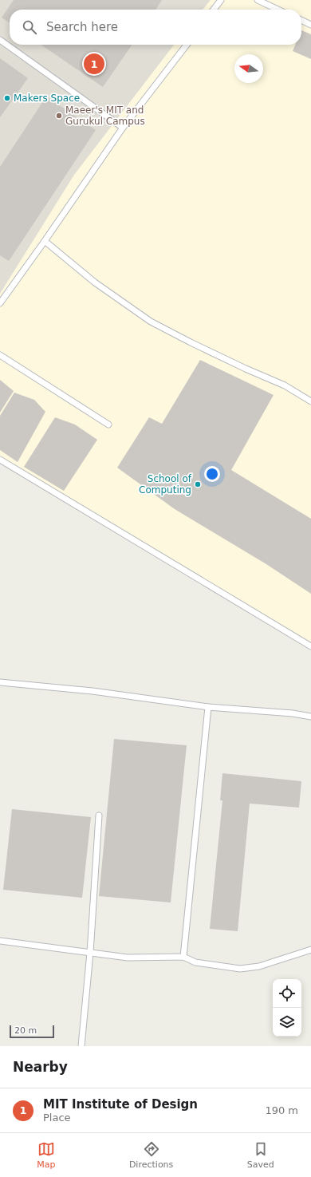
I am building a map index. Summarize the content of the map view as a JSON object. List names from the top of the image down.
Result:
{
  "places": ["Makers Space", "Maeer's MIT and Gurukul Campus", "School of Computing"],
  "scale_bar": "20 m",
  "north": "left",
  "page": {
    "search": "Search here",
    "pins": "1",
    "scale": "20 m",
    "heading": "Nearby",
    "list": [
      {
        "mark": "1",
        "name": "MIT Institute of Design",
        "note": "Place",
        "value": "190 m"
      }
    ],
    "nav": ["Map", "Directions", "Saved"]
  }
}
